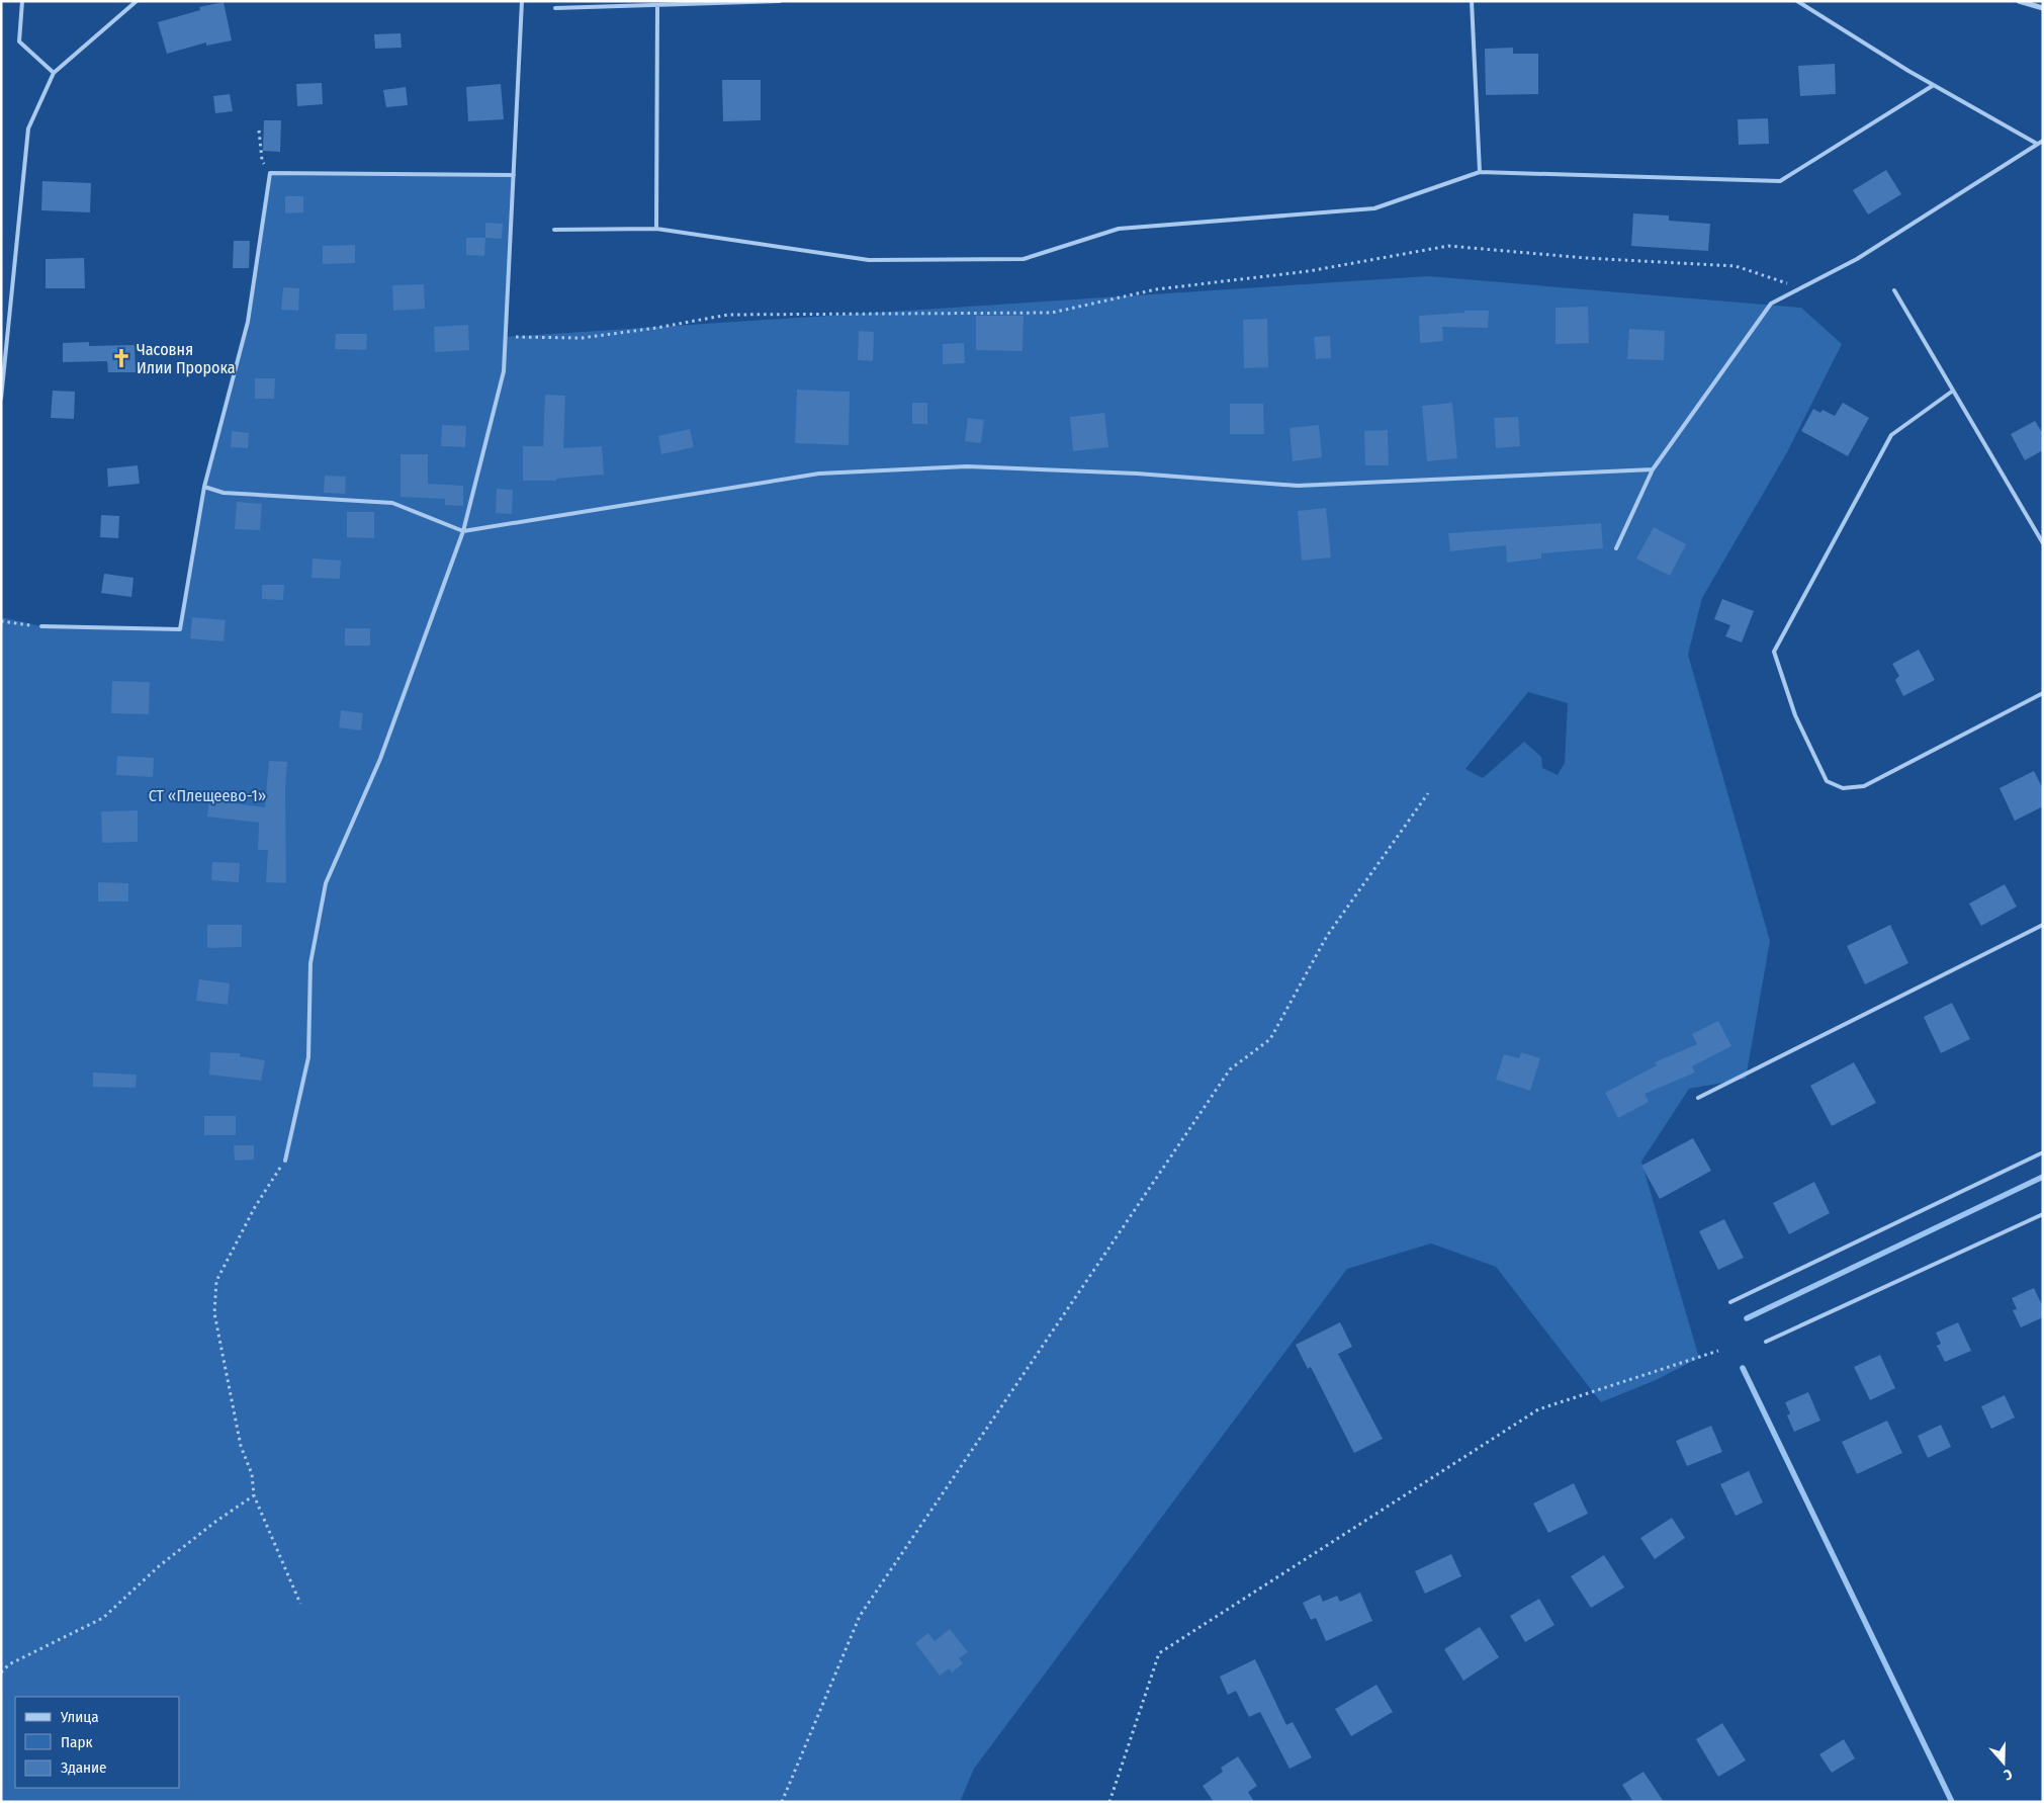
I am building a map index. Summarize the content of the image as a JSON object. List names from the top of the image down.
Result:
{
  "parks": ["СТ «Плещеево-1»"],
  "places": {
    "church": ["Часовня Илии Пророка"]
  },
  "legend": ["Улица", "Парк", "Здание"],
  "north": "bottom"
}
